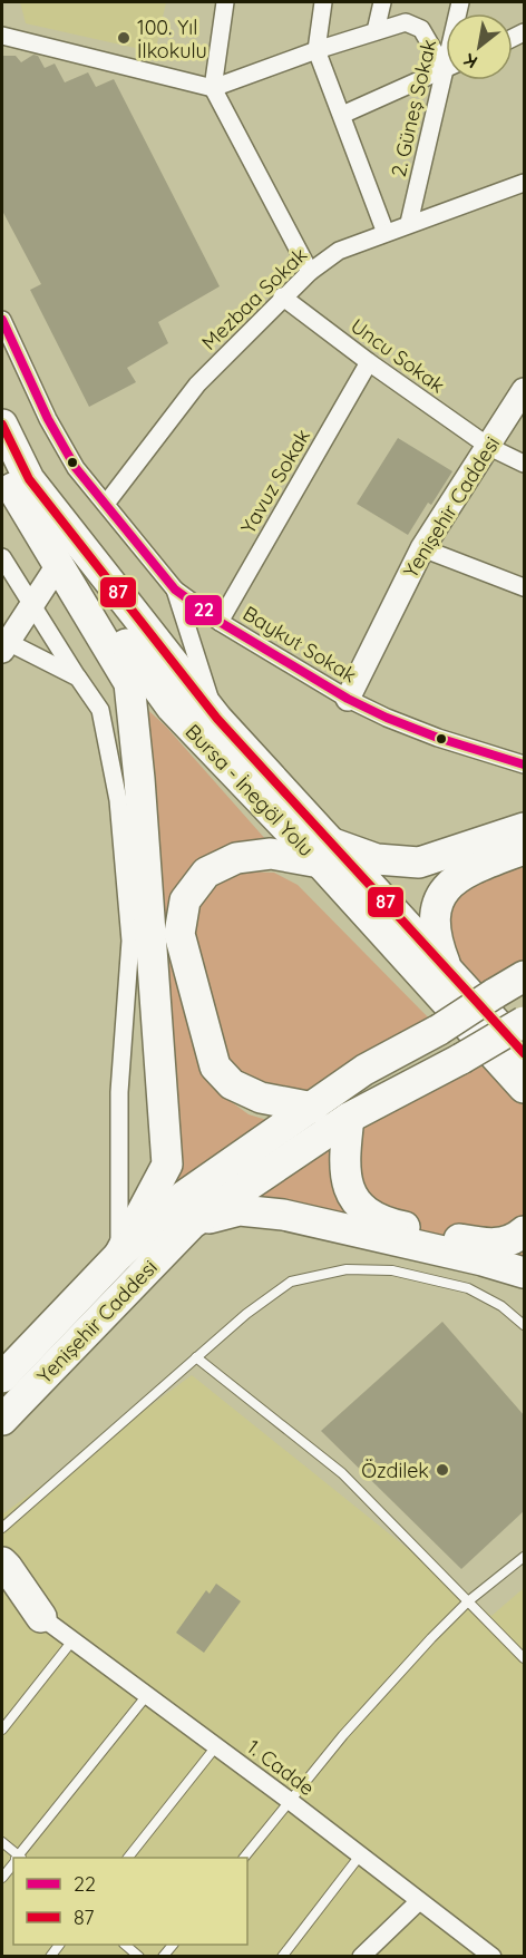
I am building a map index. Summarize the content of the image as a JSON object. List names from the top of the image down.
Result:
{
  "streets": {
    "highway": ["Yenişehir Caddesi", "Bursa - İnegöl Yolu"],
    "street": [
      "2. Güneş Sokak",
      "Mezbaa Sokak",
      "Uncu Sokak",
      "Yavuz Sokak",
      "Baykut Sokak",
      "1. Cadde"
    ]
  },
  "crossings": [
    ["2. Güneş Sokak", "Mezbaa Sokak"],
    ["Mezbaa Sokak", "Uncu Sokak"],
    ["Mezbaa Sokak", "Baykut Sokak"],
    ["Uncu Sokak", "Yavuz Sokak"],
    ["Uncu Sokak", "Yenişehir Caddesi"],
    ["Yavuz Sokak", "Baykut Sokak"],
    ["Yenişehir Caddesi", "Baykut Sokak"]
  ],
  "places": ["100. Yıl İlkokulu", "Özdilek"],
  "lines": ["transit line 22", "transit line 87"],
  "legend": ["22", "87"],
  "north": "bottom left"
}
